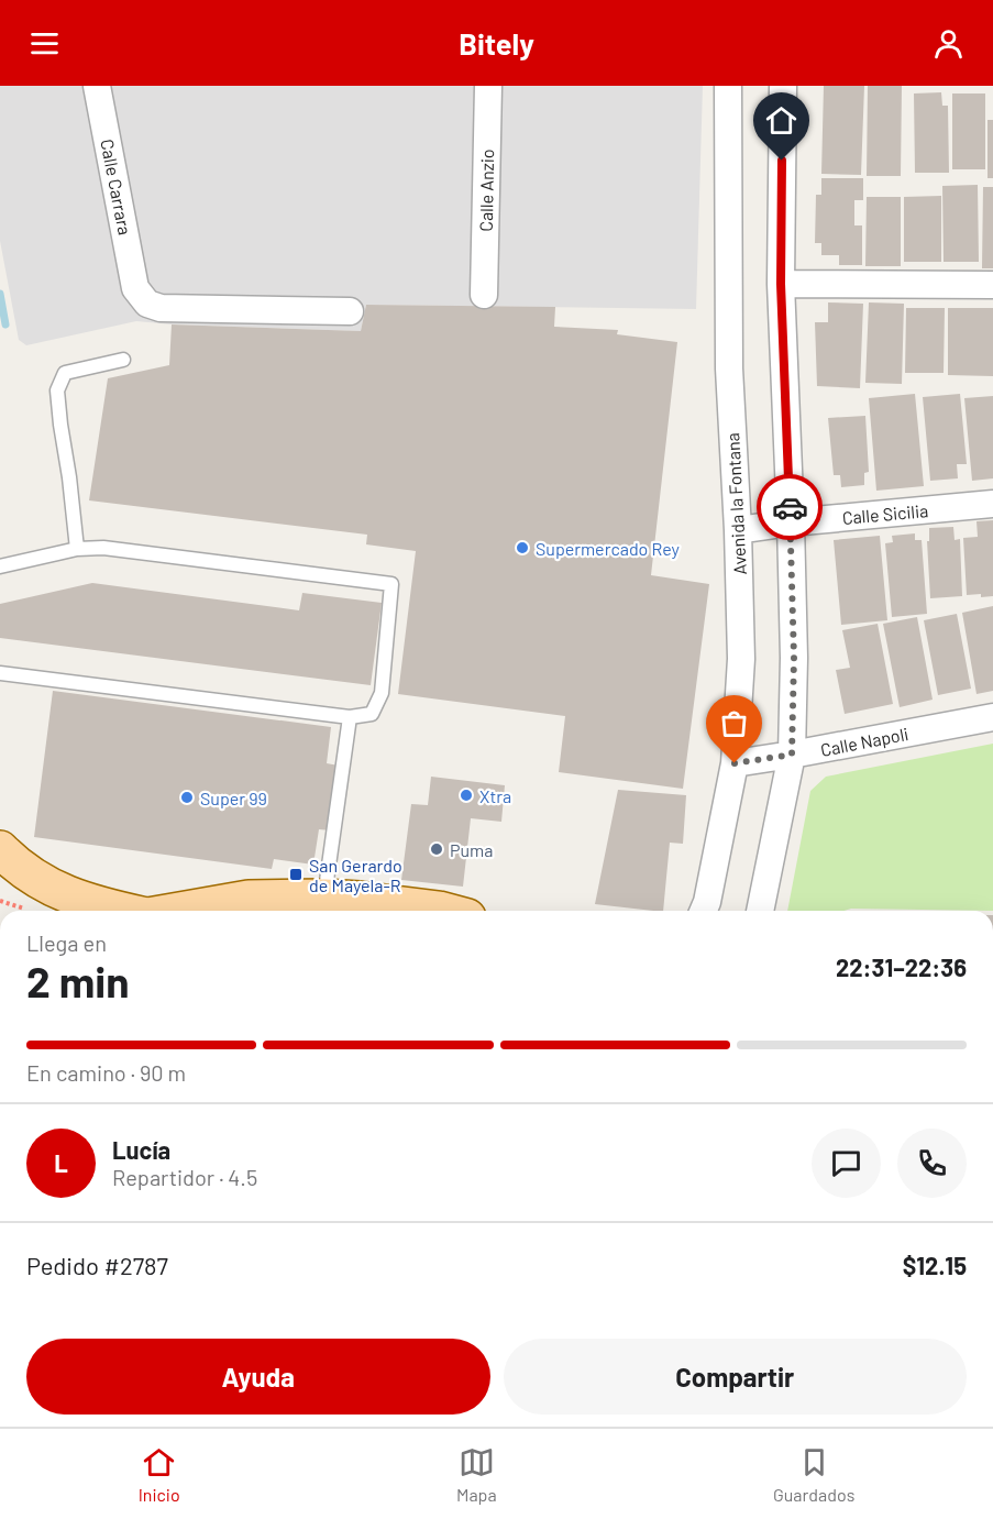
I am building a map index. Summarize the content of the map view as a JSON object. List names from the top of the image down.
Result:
{
  "streets": {
    "street": [
      "Calle Carrara",
      "Calle Anzio",
      "Avenida la Fontana",
      "Calle Sicilia",
      "Calle Napoli"
    ]
  },
  "crossings": [
    ["Avenida la Fontana", "Calle Sicilia"],
    ["Avenida la Fontana", "Calle Napoli"]
  ],
  "places": {
    "other": [
      "Supermercado Rey",
      "Xtra",
      "Super 99",
      "Puma"
    ],
    "transit": ["San Gerardo de Mayela-R"]
  },
  "page": {
    "header": "Bitely",
    "heading": ["2 min", "Llega en", "22:31–22:36"],
    "panel": [
      "Lucía",
      "Repartidor · 4.5",
      "Pedido #2787",
      "$12.15"
    ],
    "bar": "En camino · 90 m",
    "round": "L",
    "buttons": ["Ayuda", "Compartir"],
    "tabs": ["Inicio", "Mapa", "Guardados"]
  }
}
